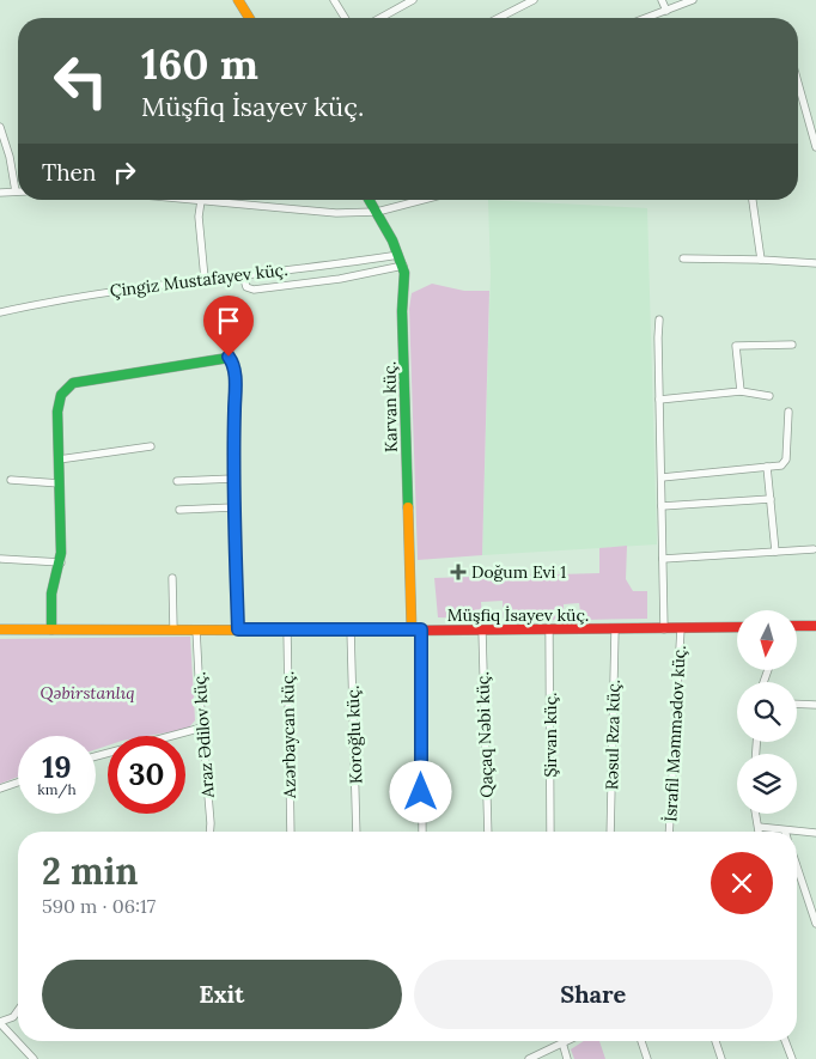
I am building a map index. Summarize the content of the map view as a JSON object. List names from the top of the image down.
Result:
{
  "streets": {
    "street": [
      "Çingiz Mustafayev küç.",
      "Karvan küç.",
      "Müşfiq İsayev küç.",
      "İsrafil Məmmədov küç.",
      "Araz Ədilov küç.",
      "Azərbaycan küç.",
      "Koroğlu küç.",
      "Qaçaq Nəbi küç.",
      "Şirvan küç.",
      "Rəsul Rza küç."
    ]
  },
  "crossings": [
    ["Çingiz Mustafayev küç.", "Karvan küç."],
    ["Karvan küç.", "Müşfiq İsayev küç."],
    ["Müşfiq İsayev küç.", "İsrafil Məmmədov küç."],
    ["Müşfiq İsayev küç.", "Araz Ədilov küç."],
    ["Müşfiq İsayev küç.", "Azərbaycan küç."],
    ["Müşfiq İsayev küç.", "Koroğlu küç."],
    ["Müşfiq İsayev küç.", "Qaçaq Nəbi küç."],
    ["Müşfiq İsayev küç.", "Şirvan küç."],
    ["Müşfiq İsayev küç.", "Rəsul Rza küç."]
  ],
  "parks": ["Qəbirstanlıq"],
  "places": {
    "health": ["Doğum Evi 1"]
  },
  "north": "bottom",
  "page": {
    "turn": ["160 m", "Müşfiq İsayev küç."],
    "then": "Then",
    "speed": "19 km/h",
    "limit": "30",
    "heading": ["2 min", "590 m · 06:17"],
    "buttons": ["Exit", "Share"]
  }
}
